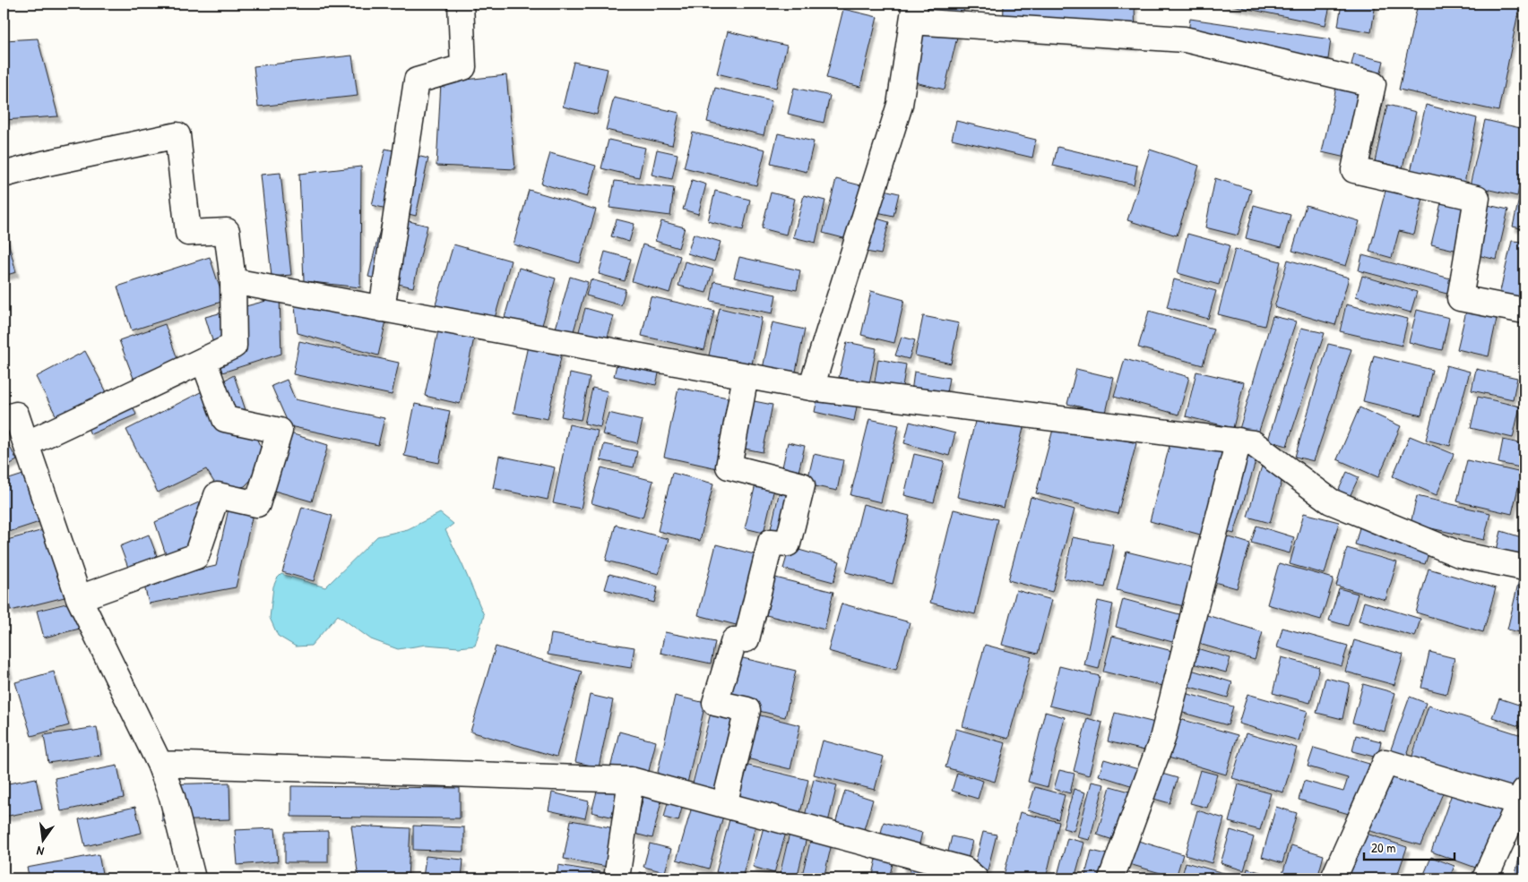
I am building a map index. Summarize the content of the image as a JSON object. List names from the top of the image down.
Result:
{
  "scale_bar": "20 m",
  "north": "bottom"
}
